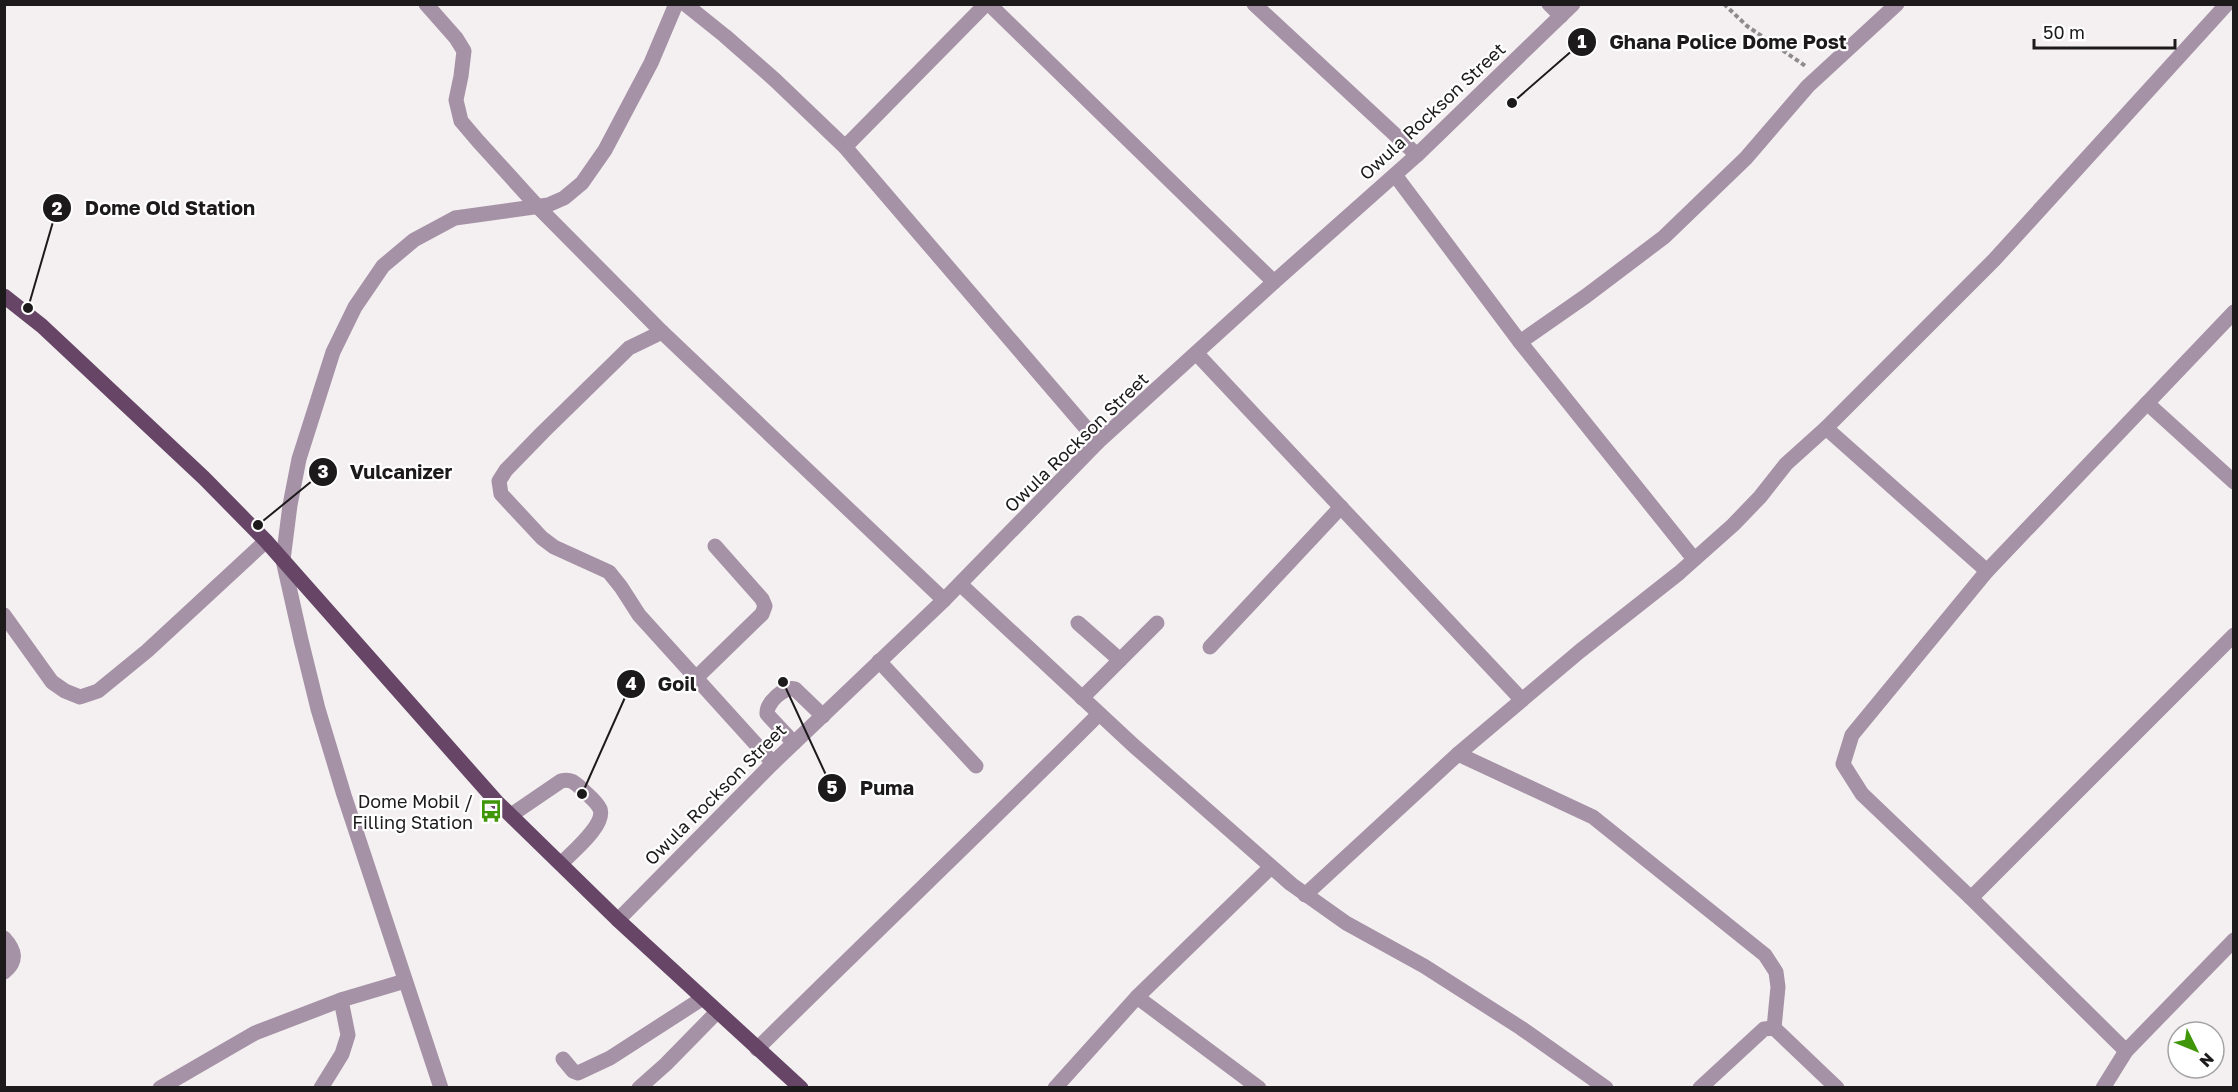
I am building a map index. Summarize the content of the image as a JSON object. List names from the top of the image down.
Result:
{
  "streets": {
    "street": ["Owula Rockson Street"]
  },
  "places": {
    "other": [
      "Ghana Police Dome Post",
      "Dome Old Station",
      "Vulcanizer",
      "Puma",
      "Goil"
    ],
    "bus stop": ["Dome Mobil / Filling Station"]
  },
  "scale_bar": "50 m",
  "north": "bottom right"
}
